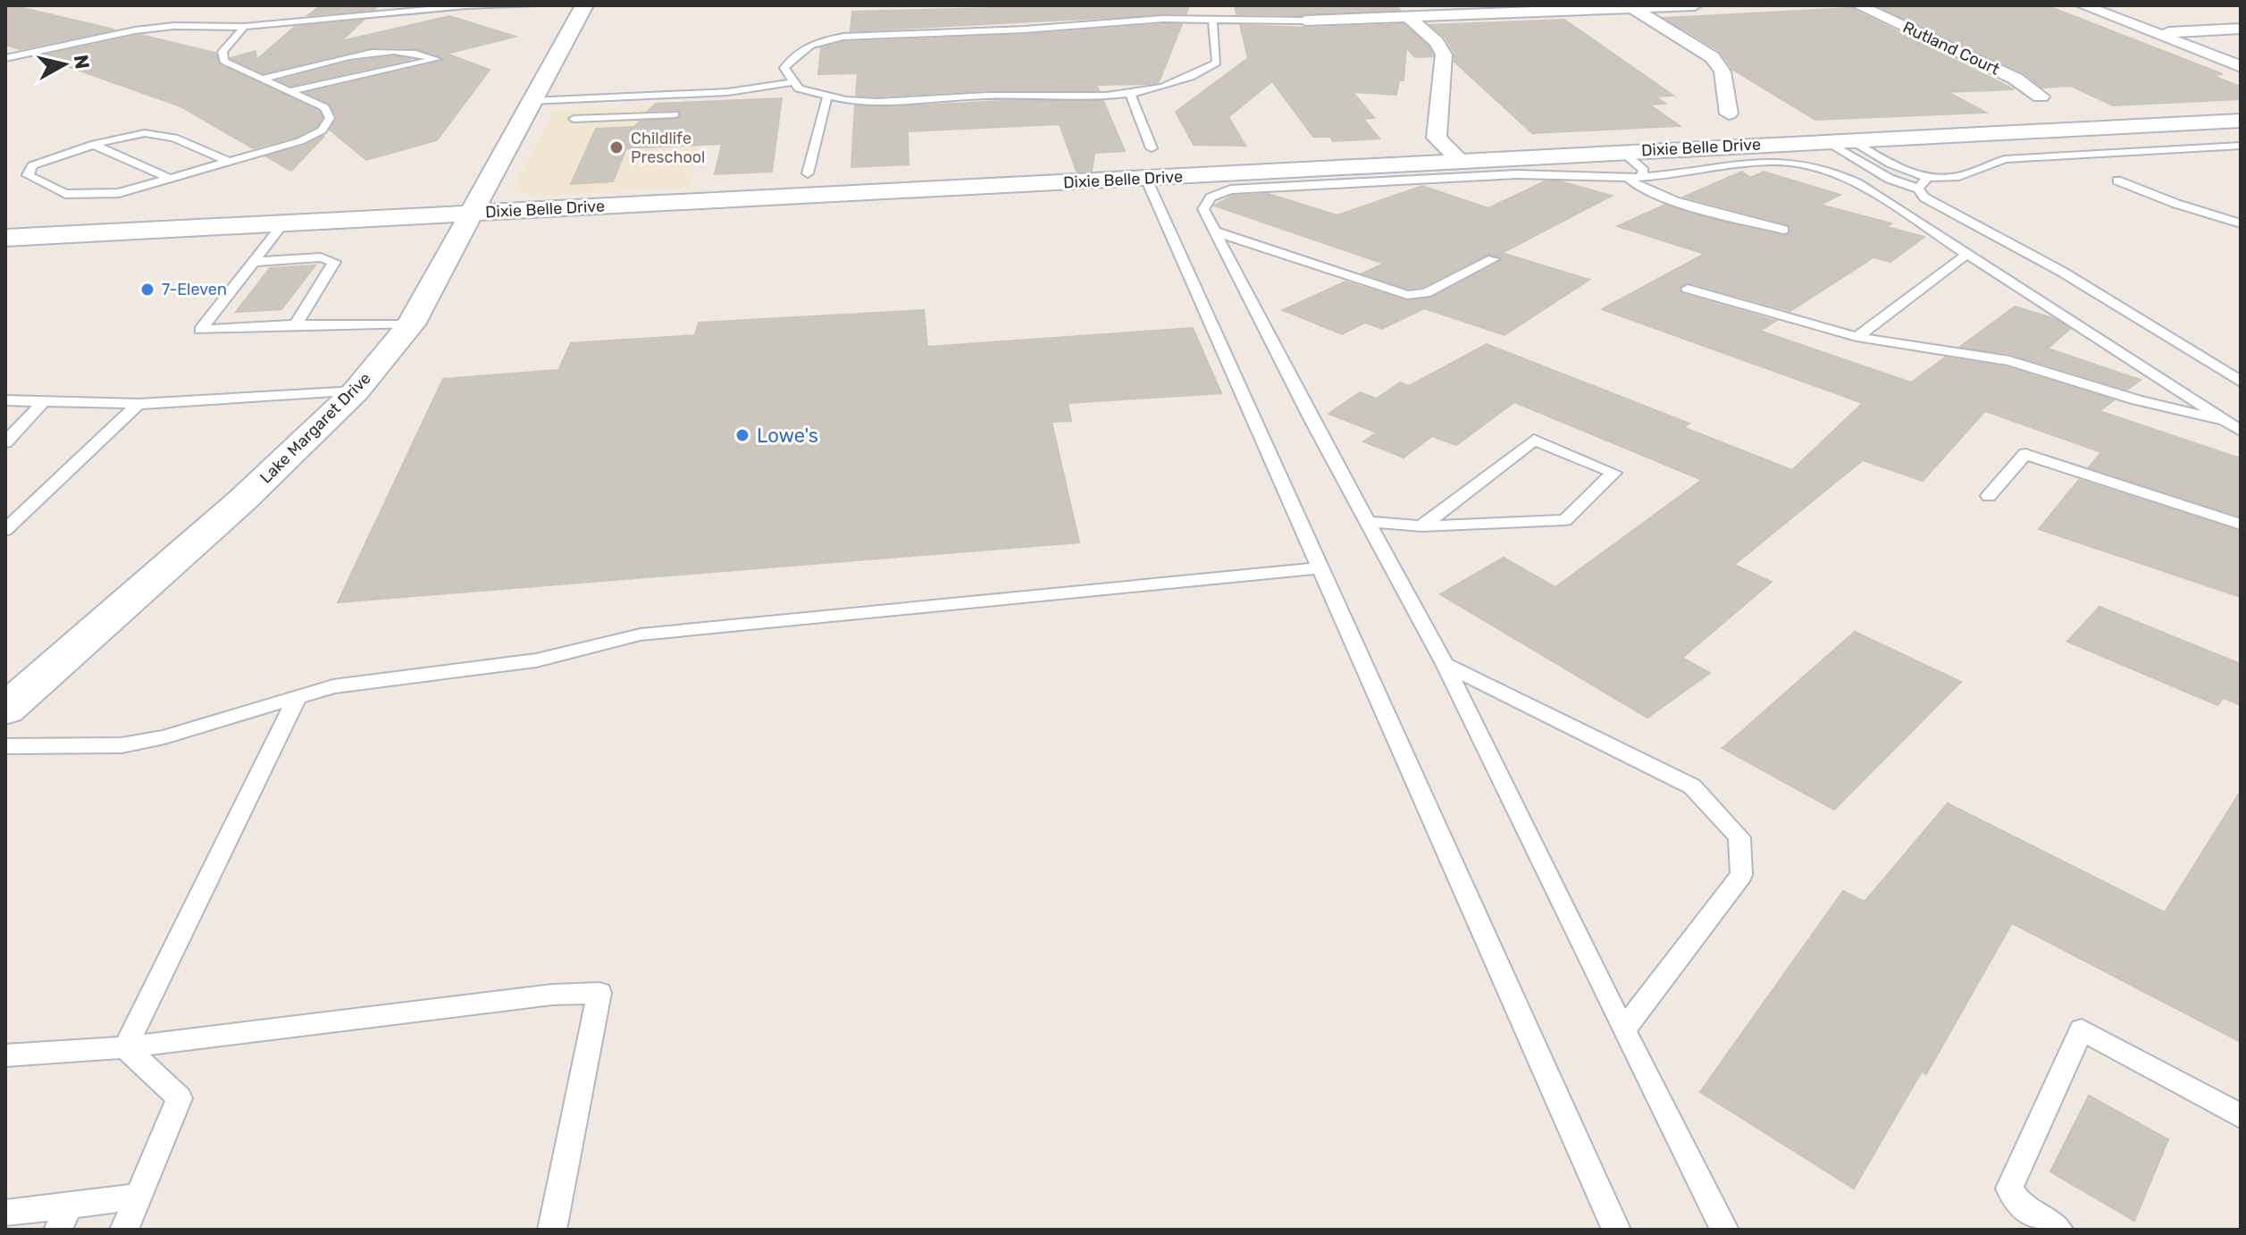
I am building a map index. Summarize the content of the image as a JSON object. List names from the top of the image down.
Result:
{
  "streets": {
    "street": ["Rutland Court", "Dixie Belle Drive", "Lake Margaret Drive"]
  },
  "crossings": [
    ["Dixie Belle Drive", "Lake Margaret Drive"]
  ],
  "places": ["Childlife Preschool", "7-Eleven", "Lowe's"],
  "north": "right"
}
